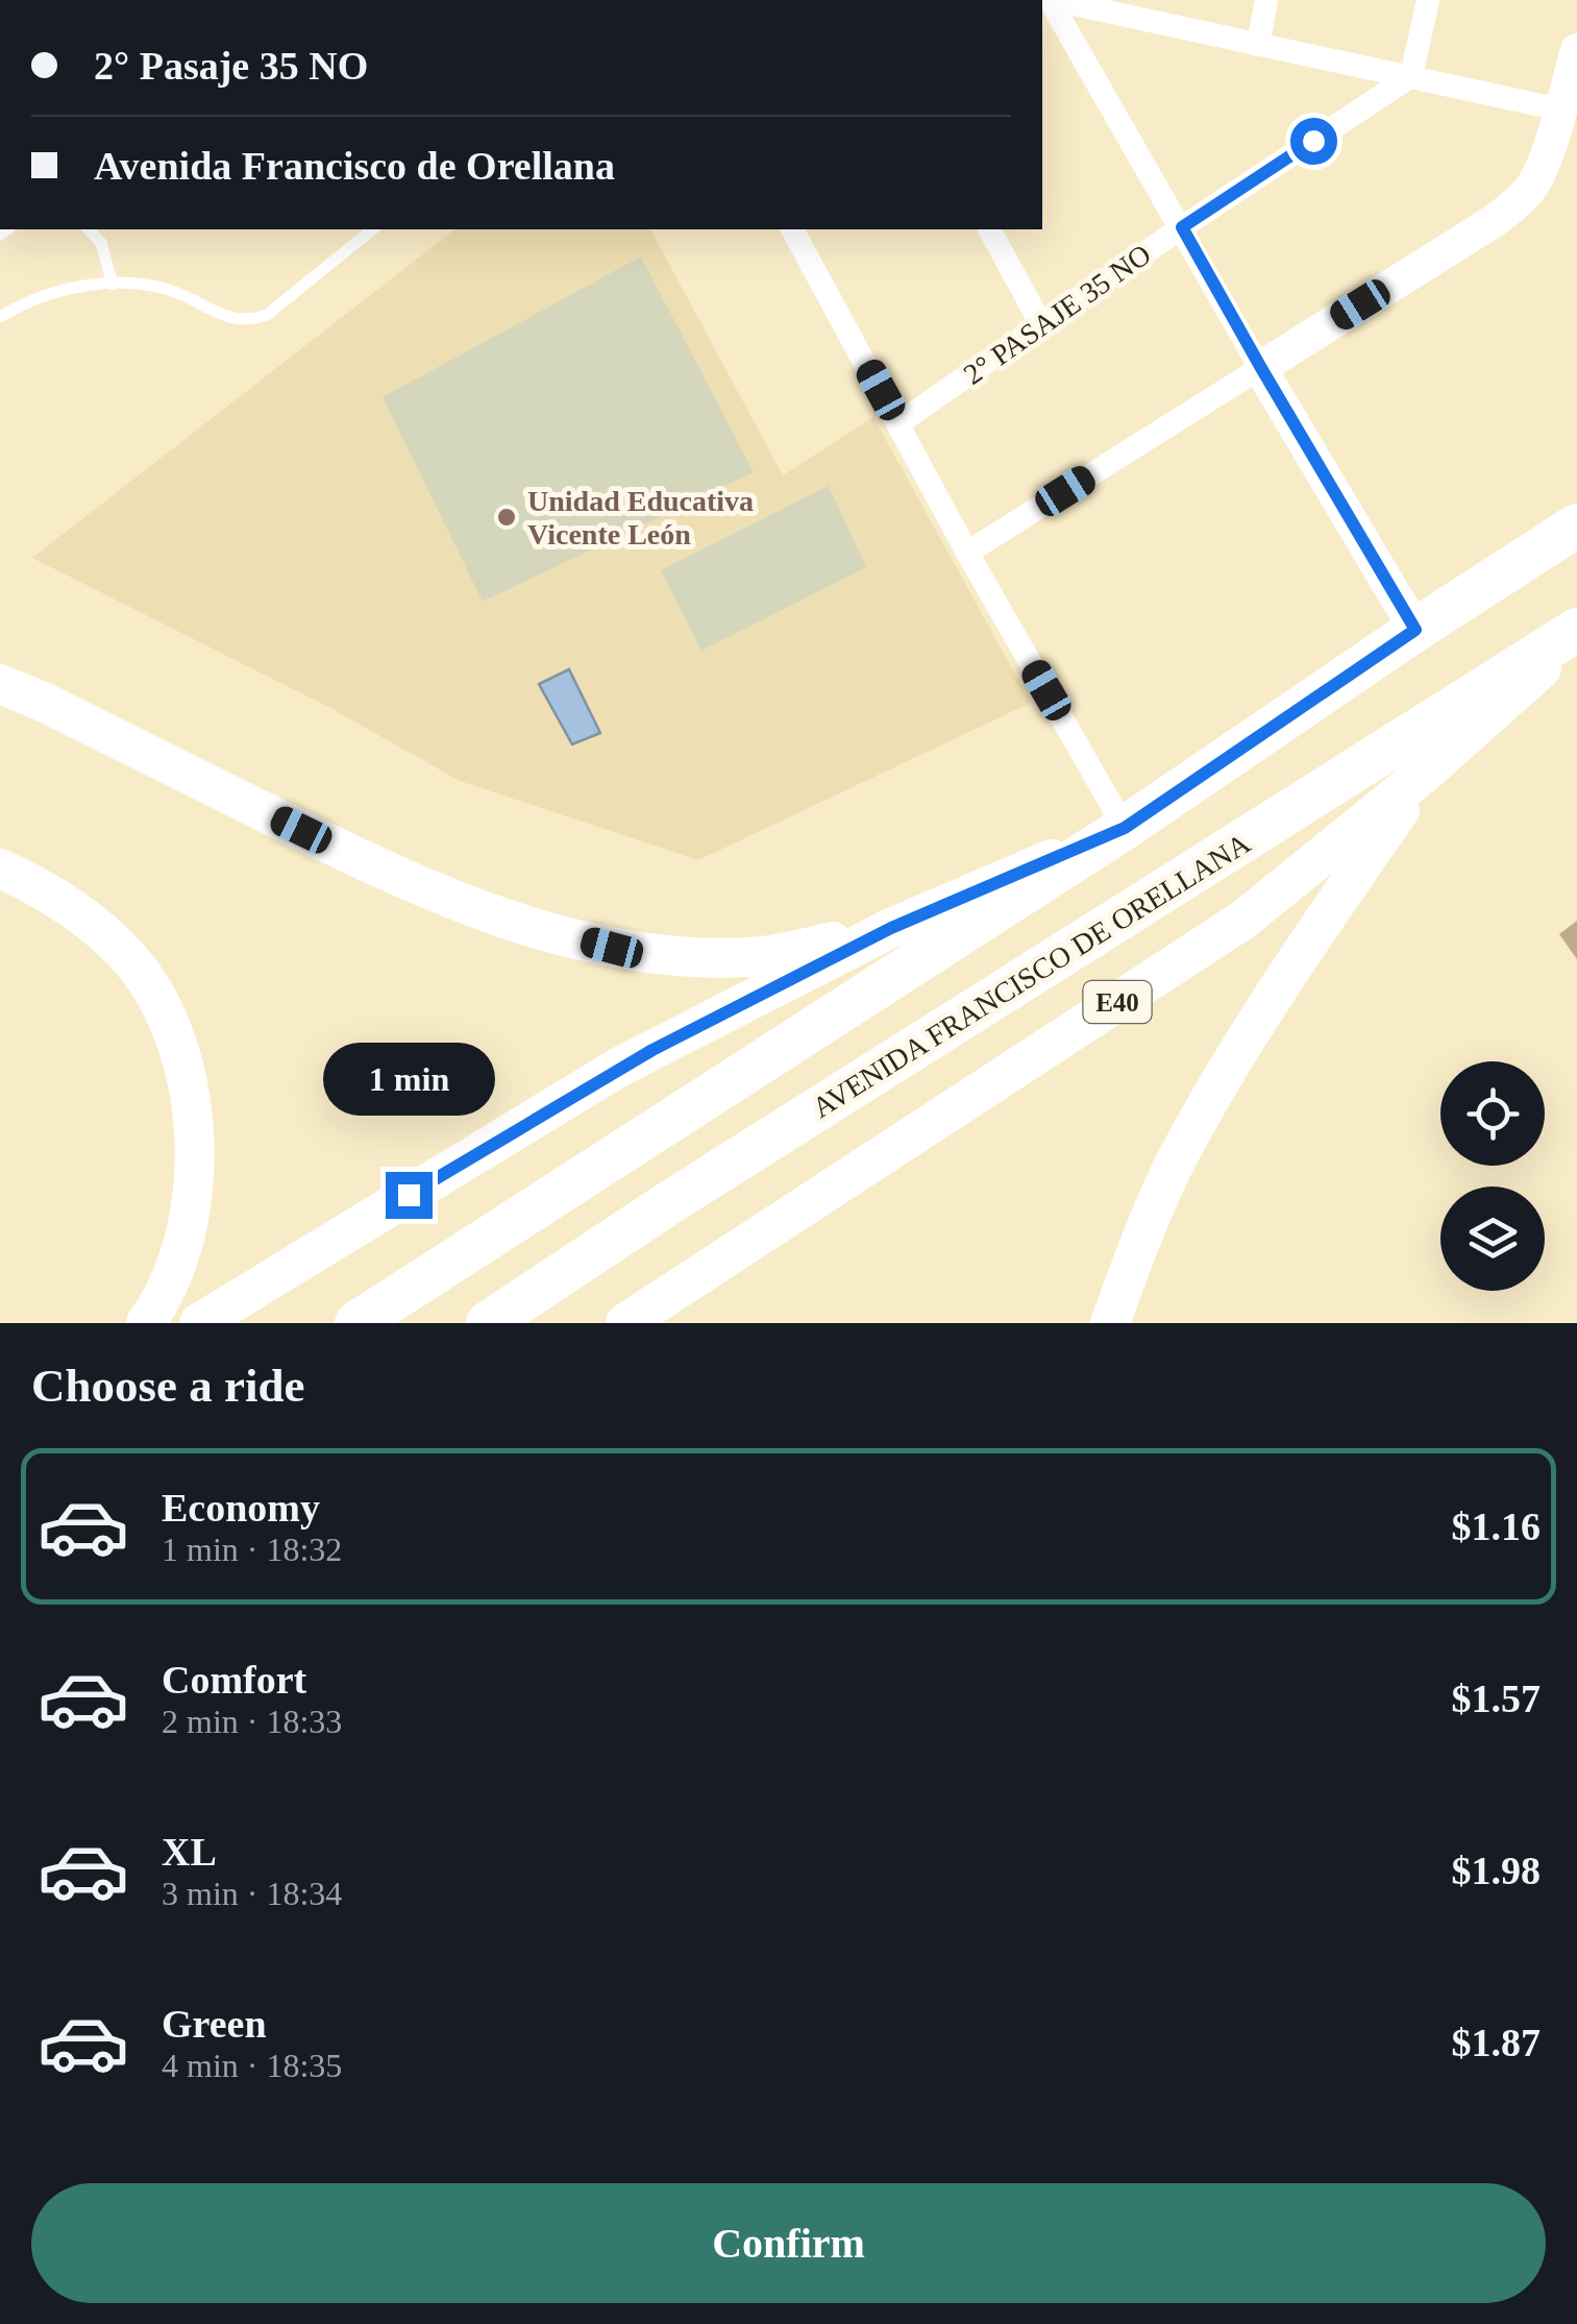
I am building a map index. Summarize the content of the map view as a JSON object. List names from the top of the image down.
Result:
{
  "streets": {
    "highway": ["AVENIDA FRANCISCO DE ORELLANA"],
    "main road": ["E40"],
    "street": ["2° PASAJE 35 NO"]
  },
  "places": ["Unidad Educativa Vicente León"],
  "page": {
    "banner": ["2° Pasaje 35 NO", "Avenida Francisco de Orellana"],
    "bubble": "1 min",
    "heading": "Choose a ride",
    "list": [
      {
        "name": "Economy",
        "note": "1 min · 18:32",
        "value": "$1.16"
      },
      {
        "name": "Comfort",
        "note": "2 min · 18:33",
        "value": "$1.57"
      },
      {
        "name": "XL",
        "note": "3 min · 18:34",
        "value": "$1.98"
      },
      {
        "name": "Green",
        "note": "4 min · 18:35",
        "value": "$1.87"
      }
    ],
    "buttons": "Confirm"
  }
}
